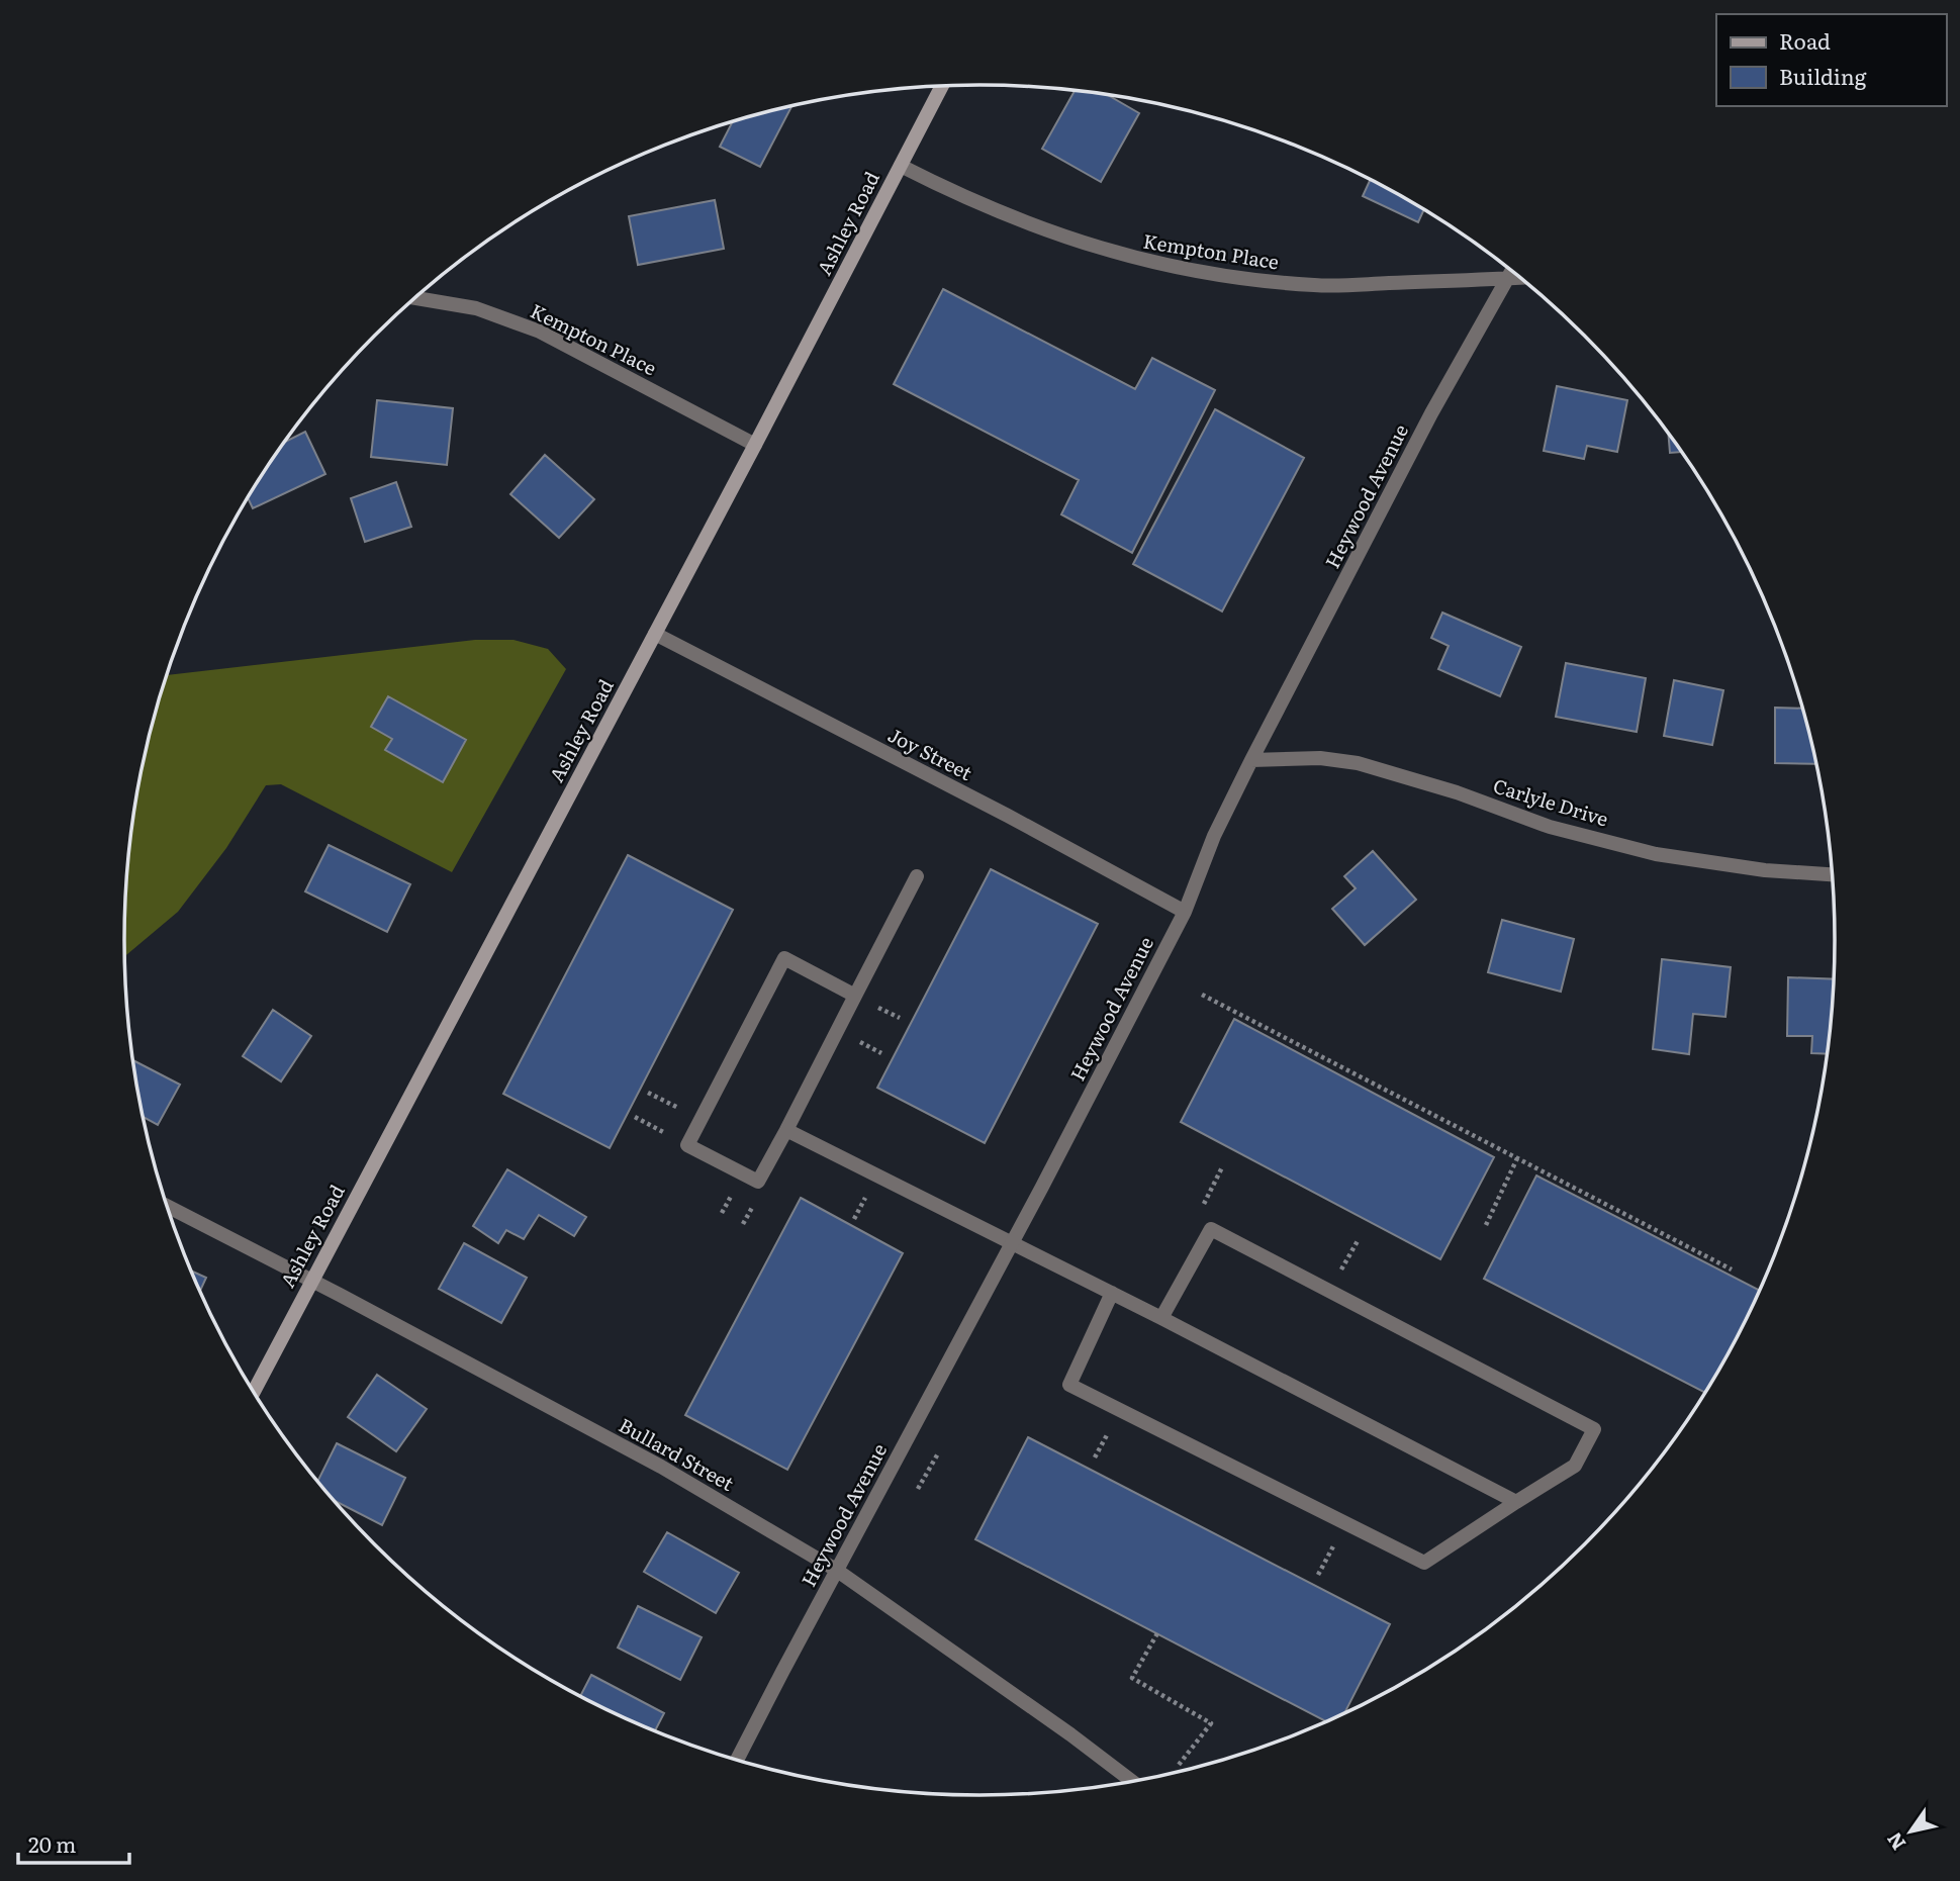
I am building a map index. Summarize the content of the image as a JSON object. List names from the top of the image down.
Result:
{
  "streets": {
    "street": [
      "Ashley Road",
      "Kempton Place",
      "Heywood Avenue",
      "Joy Street",
      "Carlyle Drive",
      "Bullard Street"
    ]
  },
  "crossings": [
    ["Ashley Road", "Kempton Place"],
    ["Ashley Road", "Joy Street"],
    ["Ashley Road", "Bullard Street"],
    ["Kempton Place", "Heywood Avenue"],
    ["Heywood Avenue", "Joy Street"],
    ["Heywood Avenue", "Carlyle Drive"],
    ["Heywood Avenue", "Bullard Street"]
  ],
  "legend": ["Road", "Building"],
  "scale_bar": "20 m",
  "north": "bottom left"
}
